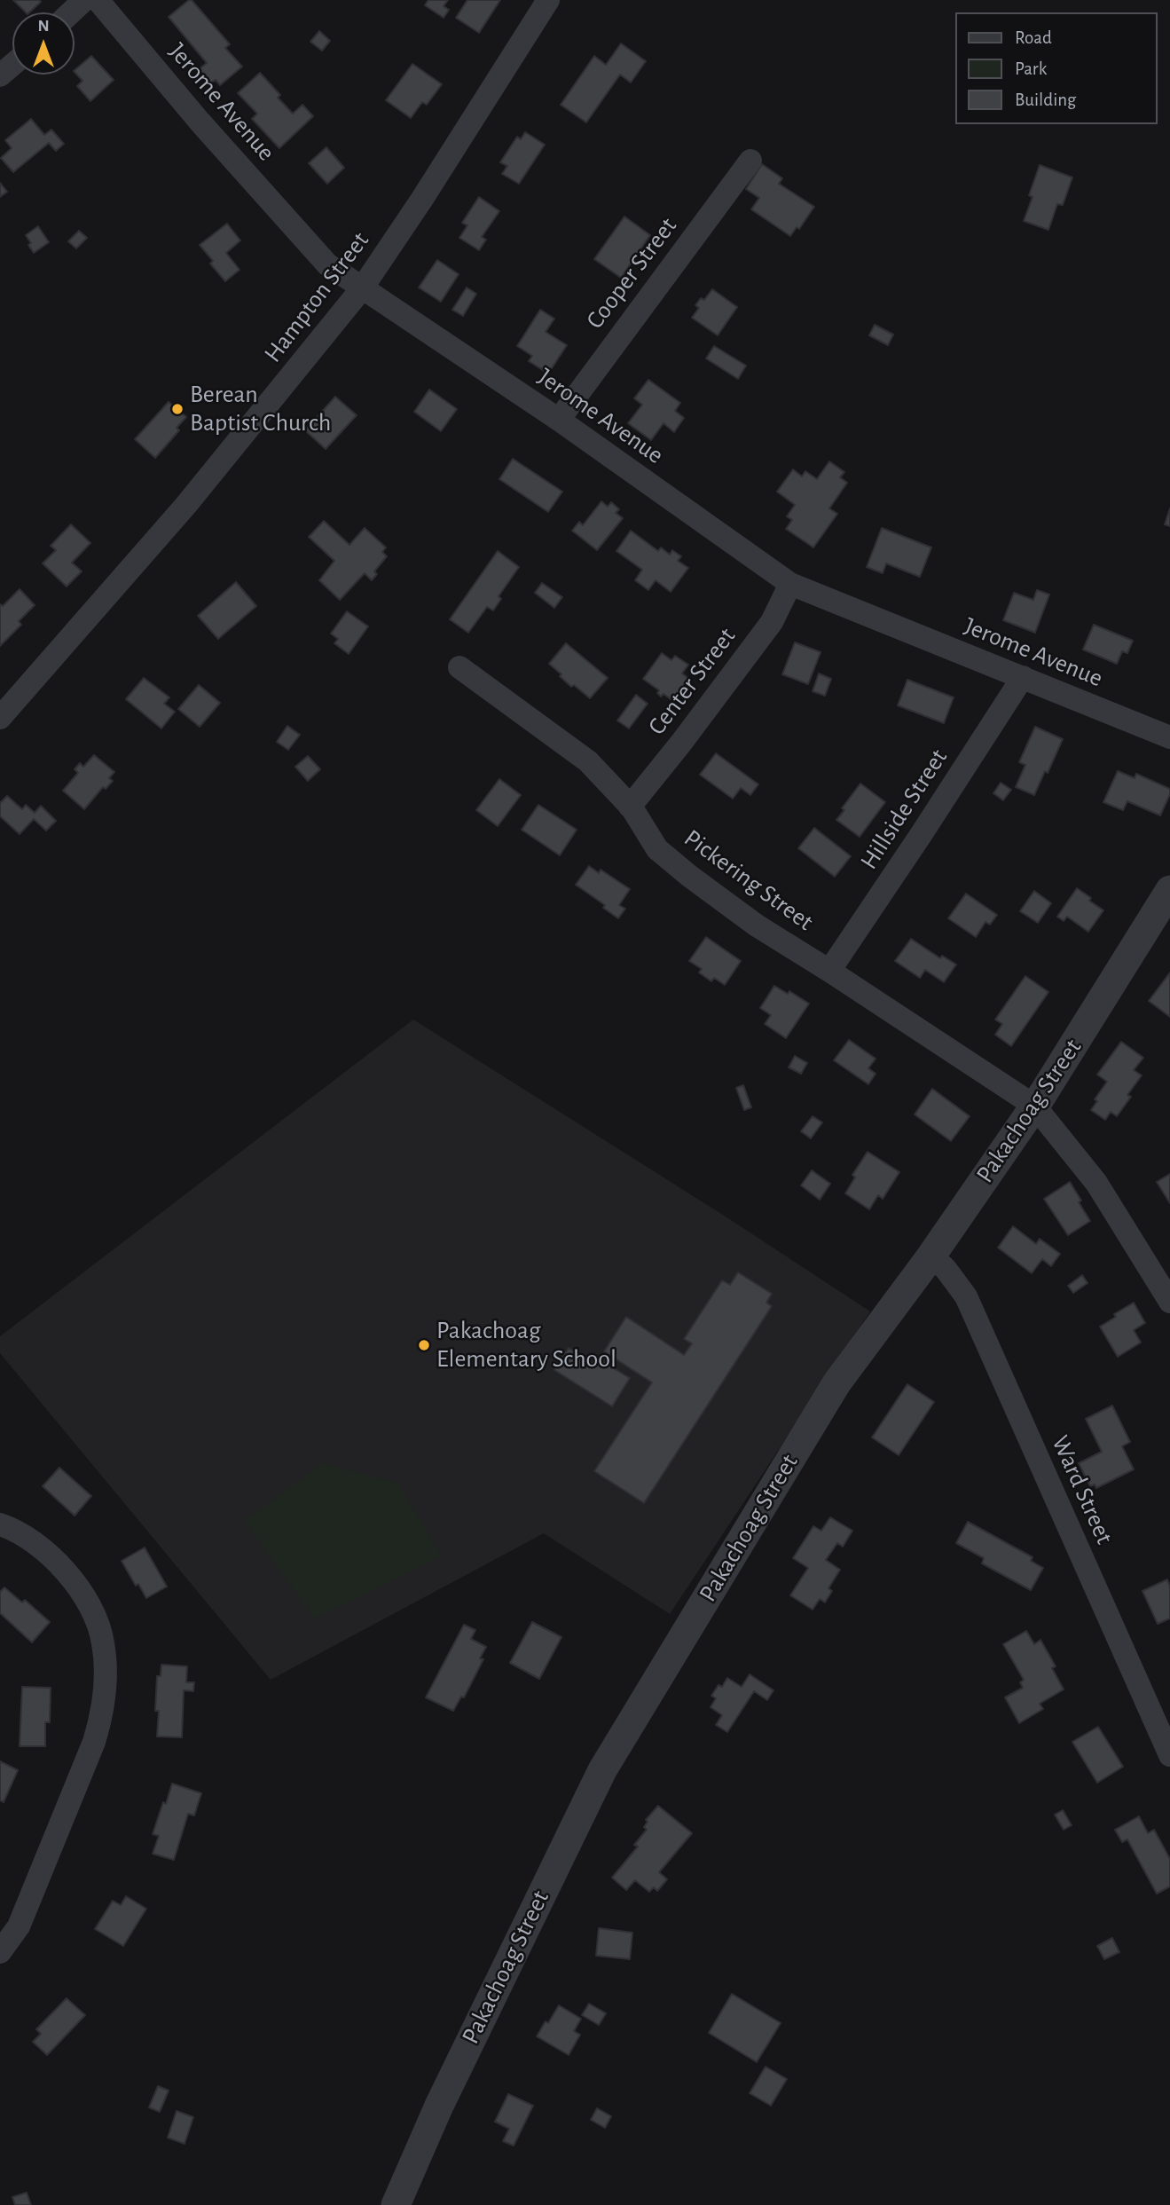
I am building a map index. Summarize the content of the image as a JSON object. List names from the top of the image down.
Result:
{
  "streets": {
    "street": [
      "Jerome Avenue",
      "Cooper Street",
      "Hampton Street",
      "Center Street",
      "Hillside Street",
      "Pickering Street",
      "Pakachoag Street",
      "Ward Street"
    ]
  },
  "crossings": [
    ["Jerome Avenue", "Cooper Street"],
    ["Jerome Avenue", "Hampton Street"],
    ["Jerome Avenue", "Center Street"],
    ["Jerome Avenue", "Hillside Street"],
    ["Center Street", "Pickering Street"],
    ["Hillside Street", "Pickering Street"],
    ["Pickering Street", "Pakachoag Street"],
    ["Pakachoag Street", "Ward Street"]
  ],
  "places": ["Berean Baptist Church", "Pakachoag Elementary School"],
  "legend": ["Road", "Park", "Building"],
  "north": "top"
}
